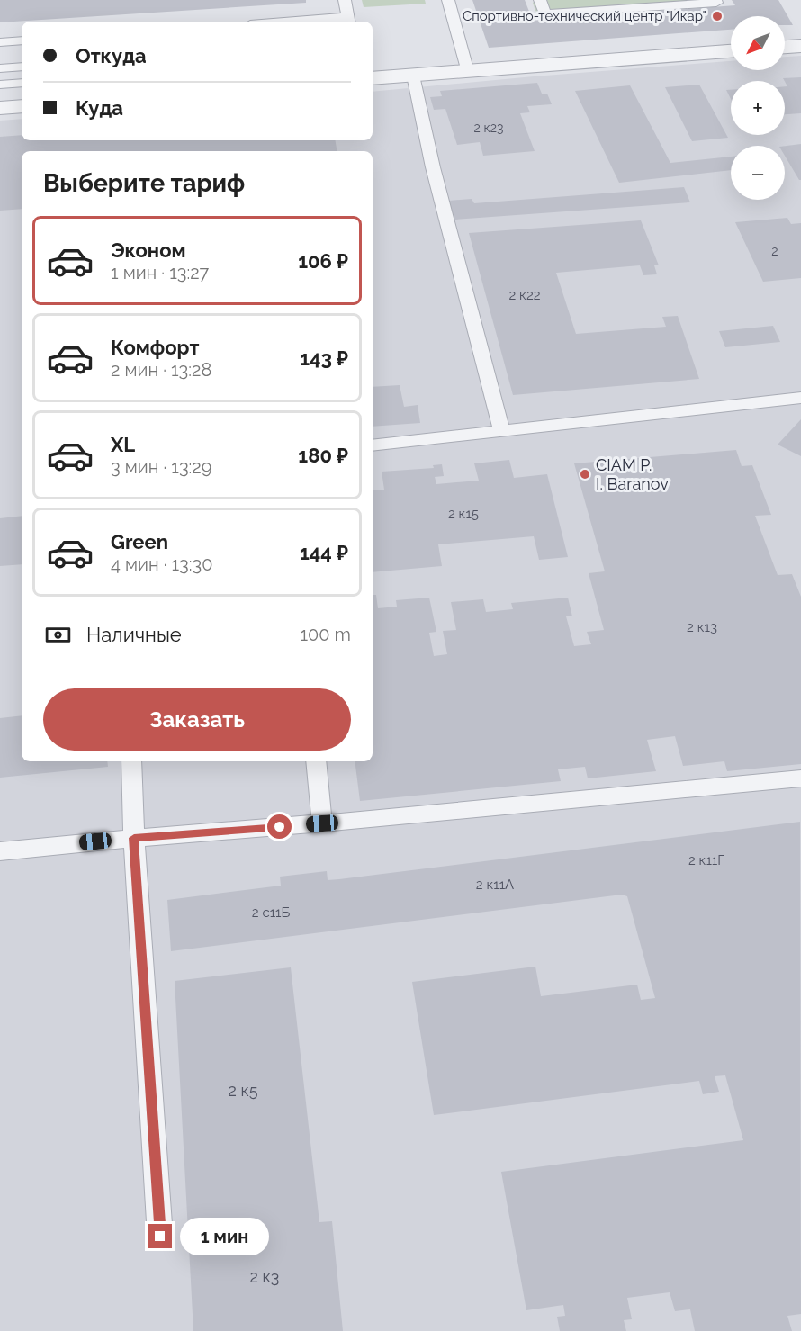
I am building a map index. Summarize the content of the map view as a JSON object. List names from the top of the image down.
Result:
{
  "places": ["Спортивно-технический центр \"Икар\"", "CIAM P. I. Baranov"],
  "house_numbers": [
    "2 к23",
    "2",
    "2 к22",
    "2 к15",
    "2 к13",
    "2 к11Г",
    "2 к11А",
    "2 с11Б",
    "2 к5",
    "2 к3"
  ],
  "north": "bottom left",
  "page": {
    "map_buttons": ["+", "−"],
    "banner": ["Откуда", "Куда"],
    "heading": "Выберите тариф",
    "list": [
      {
        "name": "Эконом",
        "note": "1 мин · 13:27",
        "value": "106 ₽"
      },
      {
        "name": "Комфорт",
        "note": "2 мин · 13:28",
        "value": "143 ₽"
      },
      {
        "name": "XL",
        "note": "3 мин · 13:29",
        "value": "180 ₽"
      },
      {
        "name": "Green",
        "note": "4 мин · 13:30",
        "value": "144 ₽"
      }
    ],
    "pay": ["Наличные", "100 m"],
    "buttons": "Заказать",
    "bubble": "1 мин"
  }
}
